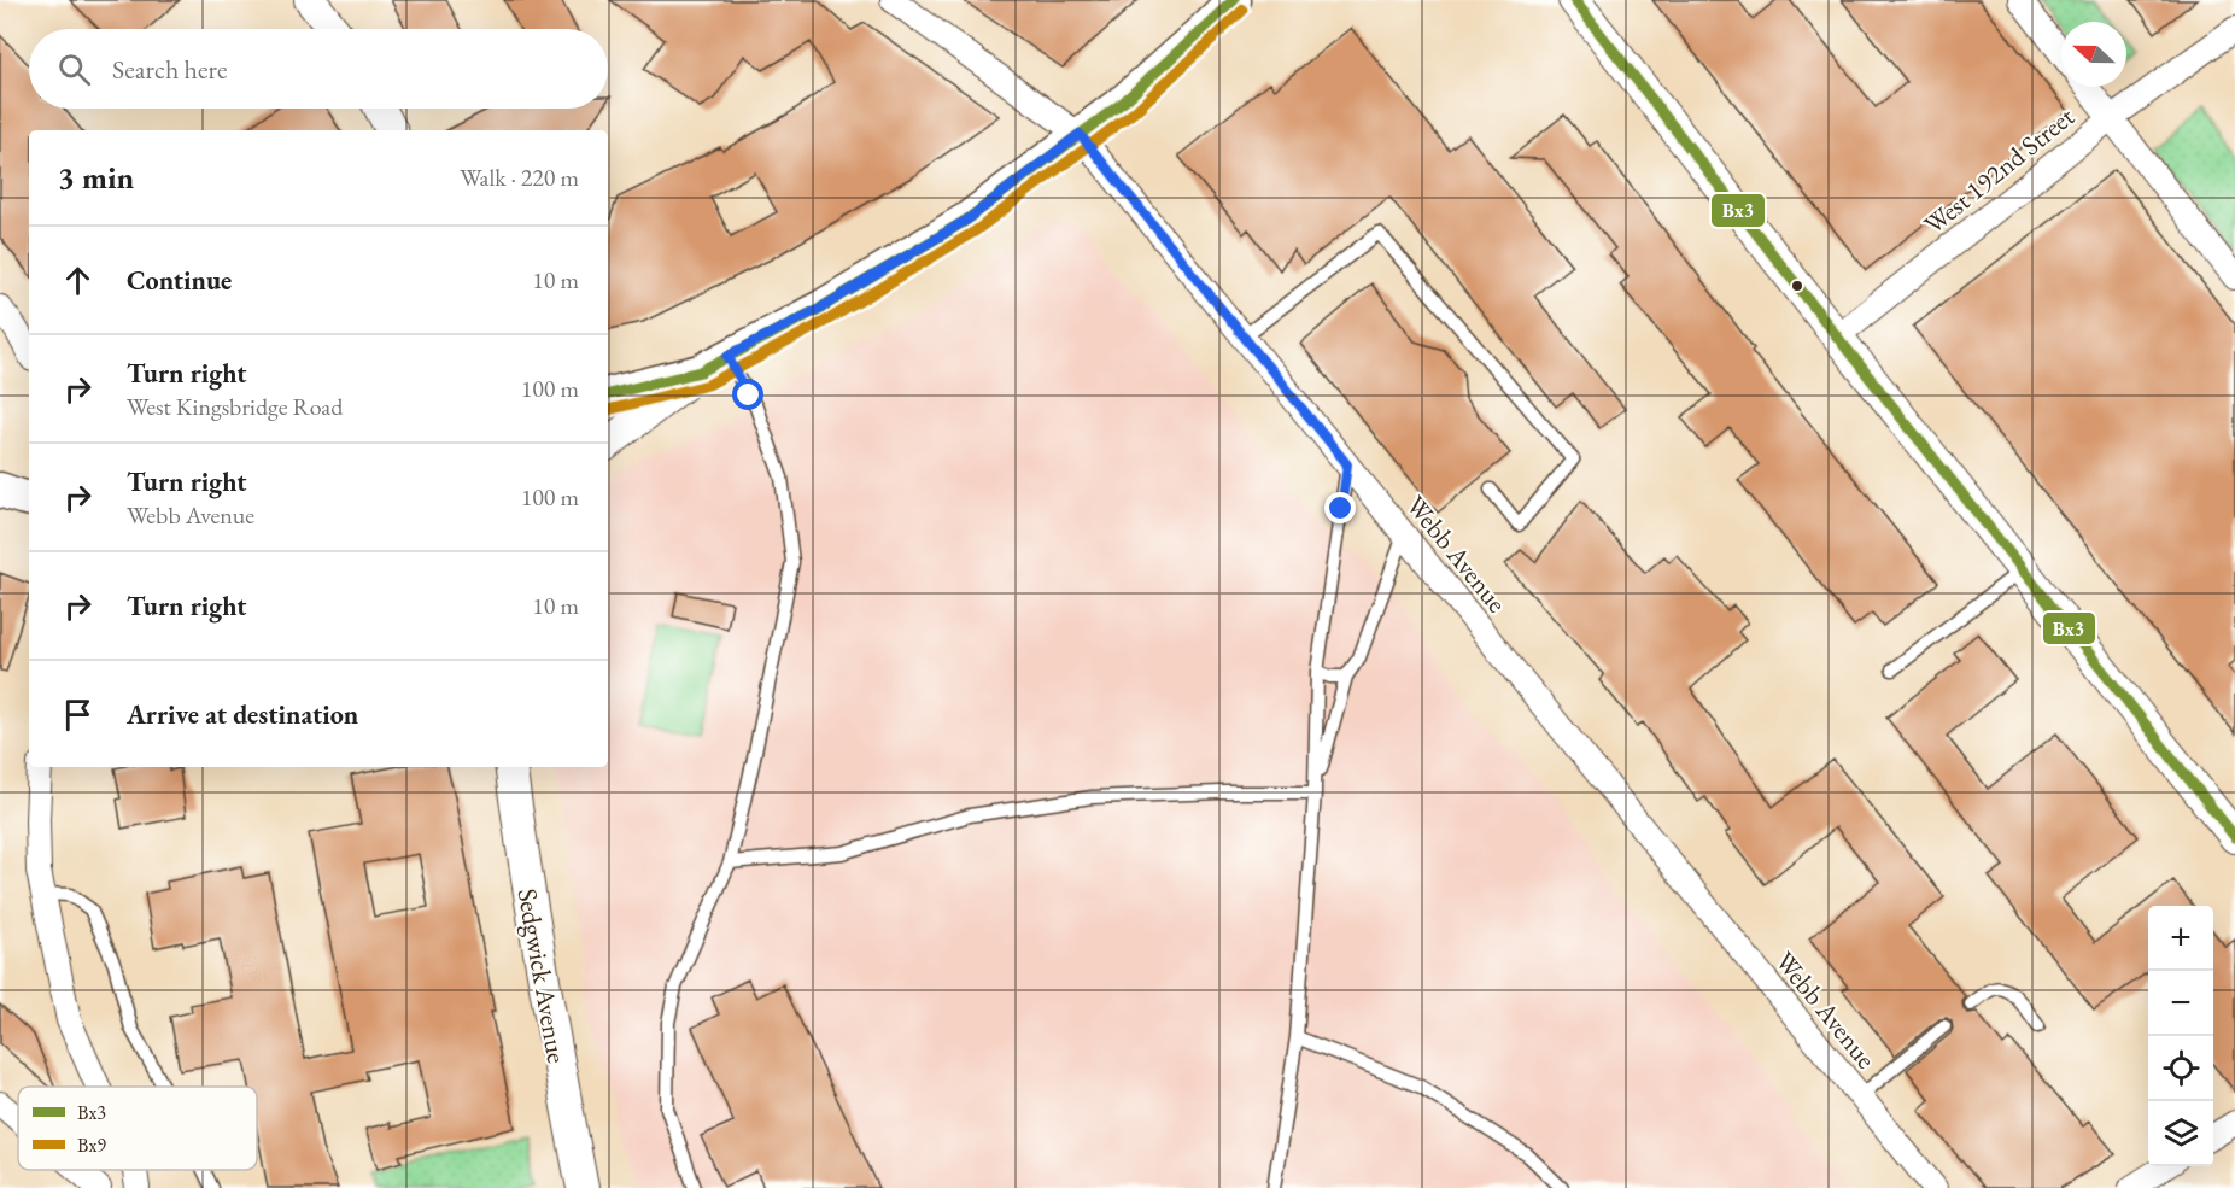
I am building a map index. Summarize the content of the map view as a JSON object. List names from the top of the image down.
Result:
{
  "streets": {
    "street": ["West 192nd Street", "Webb Avenue", "Sedgwick Avenue"]
  },
  "lines": ["transit line Bx3", "transit line Bx9"],
  "legend": ["Bx3", "Bx9"],
  "north": "left",
  "page": {
    "search": "Search here",
    "heading": ["3 min", "Walk · 220 m"],
    "list": [
      ["Continue", "10 m"],
      ["Turn right", "West Kingsbridge Road", "100 m"],
      ["Turn right", "Webb Avenue", "100 m"],
      ["Turn right", "10 m"],
      "Arrive at destination"
    ],
    "map_buttons": ["+", "−"]
  }
}
